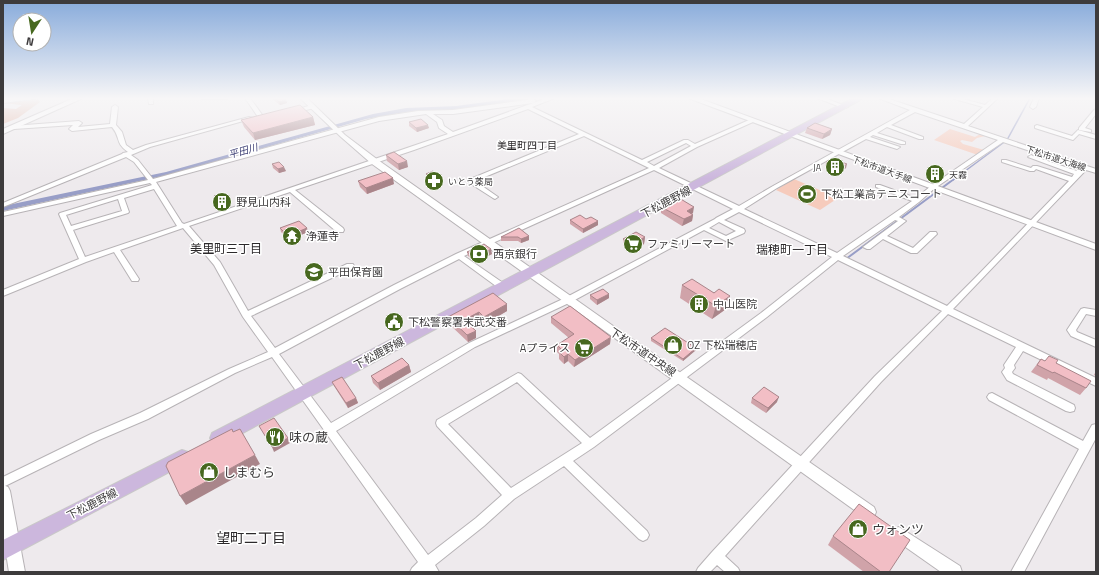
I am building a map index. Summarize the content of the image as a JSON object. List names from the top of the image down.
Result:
{
  "streets": {
    "main road": ["下松鹿野線"],
    "street": ["下松市道大海線", "下松市道大手線", "下松市道中央線"]
  },
  "crossings": [
    ["下松市道大手線", "下松鹿野線"],
    ["下松鹿野線", "下松市道中央線"]
  ],
  "districts": [
    "美里町四丁目",
    "美里町三丁目",
    "瑞穂町一丁目",
    "望町二丁目"
  ],
  "water": ["平田川"],
  "places": {
    "building": [
      "JA",
      "天霧",
      "野見山内科",
      "中山医院"
    ],
    "pharmacy": ["いとう薬局"],
    "sports": ["下松工業高テニスコート"],
    "temple": ["浄蓮寺"],
    "supermarket": ["ファミリーマート", "Aプライス"],
    "bank": ["西京銀行"],
    "school or university": ["平田保育園"],
    "public building": ["下松警察署末武交番"],
    "shop": ["OZ 下松瑞穂店", "しまむら", "ウォンツ"],
    "restaurant": ["味の蔵"]
  },
  "north": "bottom"
}
